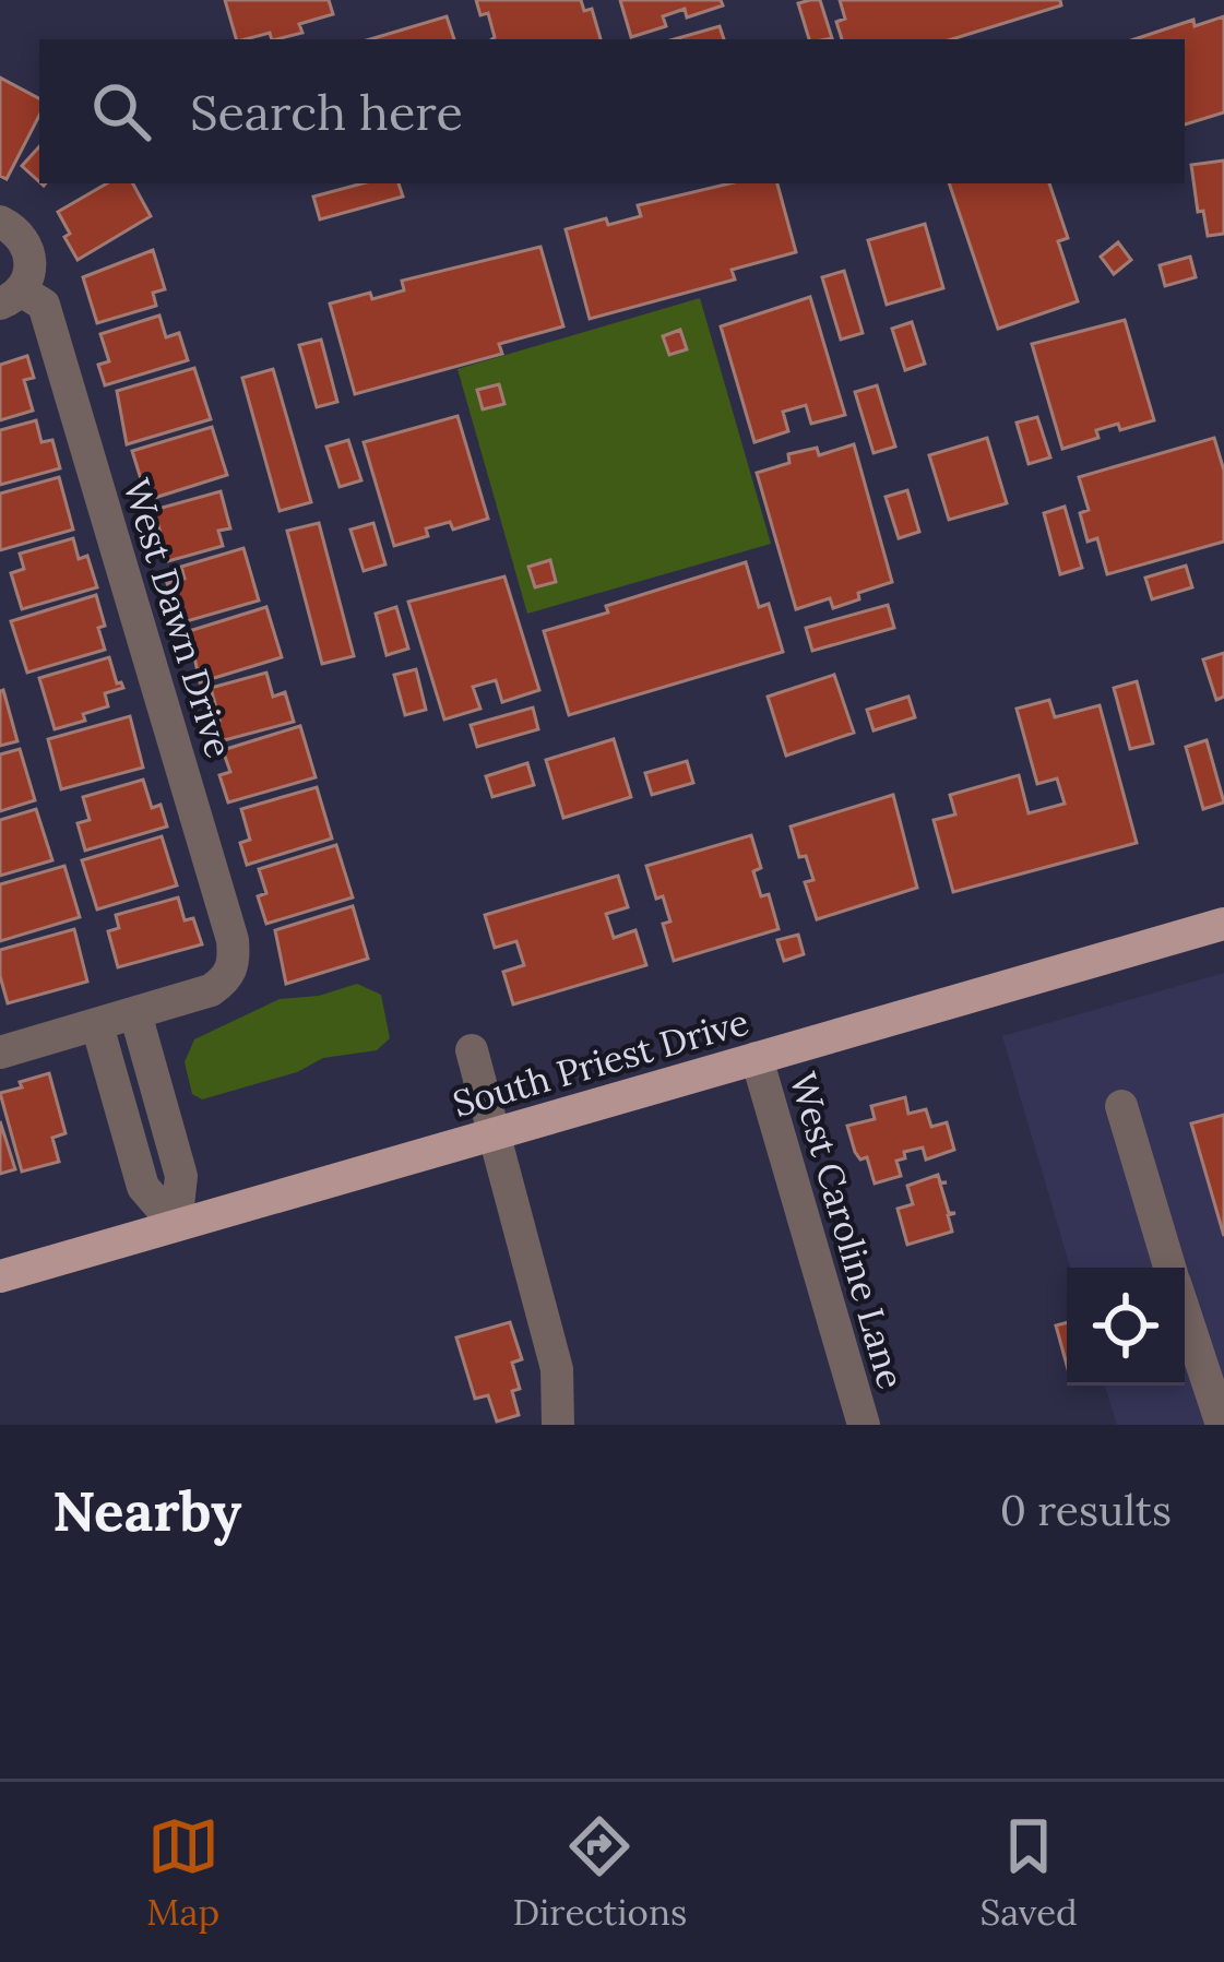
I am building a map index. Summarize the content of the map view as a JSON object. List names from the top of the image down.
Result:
{
  "streets": {
    "main road": ["South Priest Drive"],
    "street": ["West Dawn Drive", "West Caroline Lane"]
  },
  "crossings": [
    ["South Priest Drive", "West Caroline Lane"]
  ],
  "page": {
    "search": "Search here",
    "heading": ["Nearby", "0 results"],
    "nav": ["Map", "Directions", "Saved"]
  }
}
